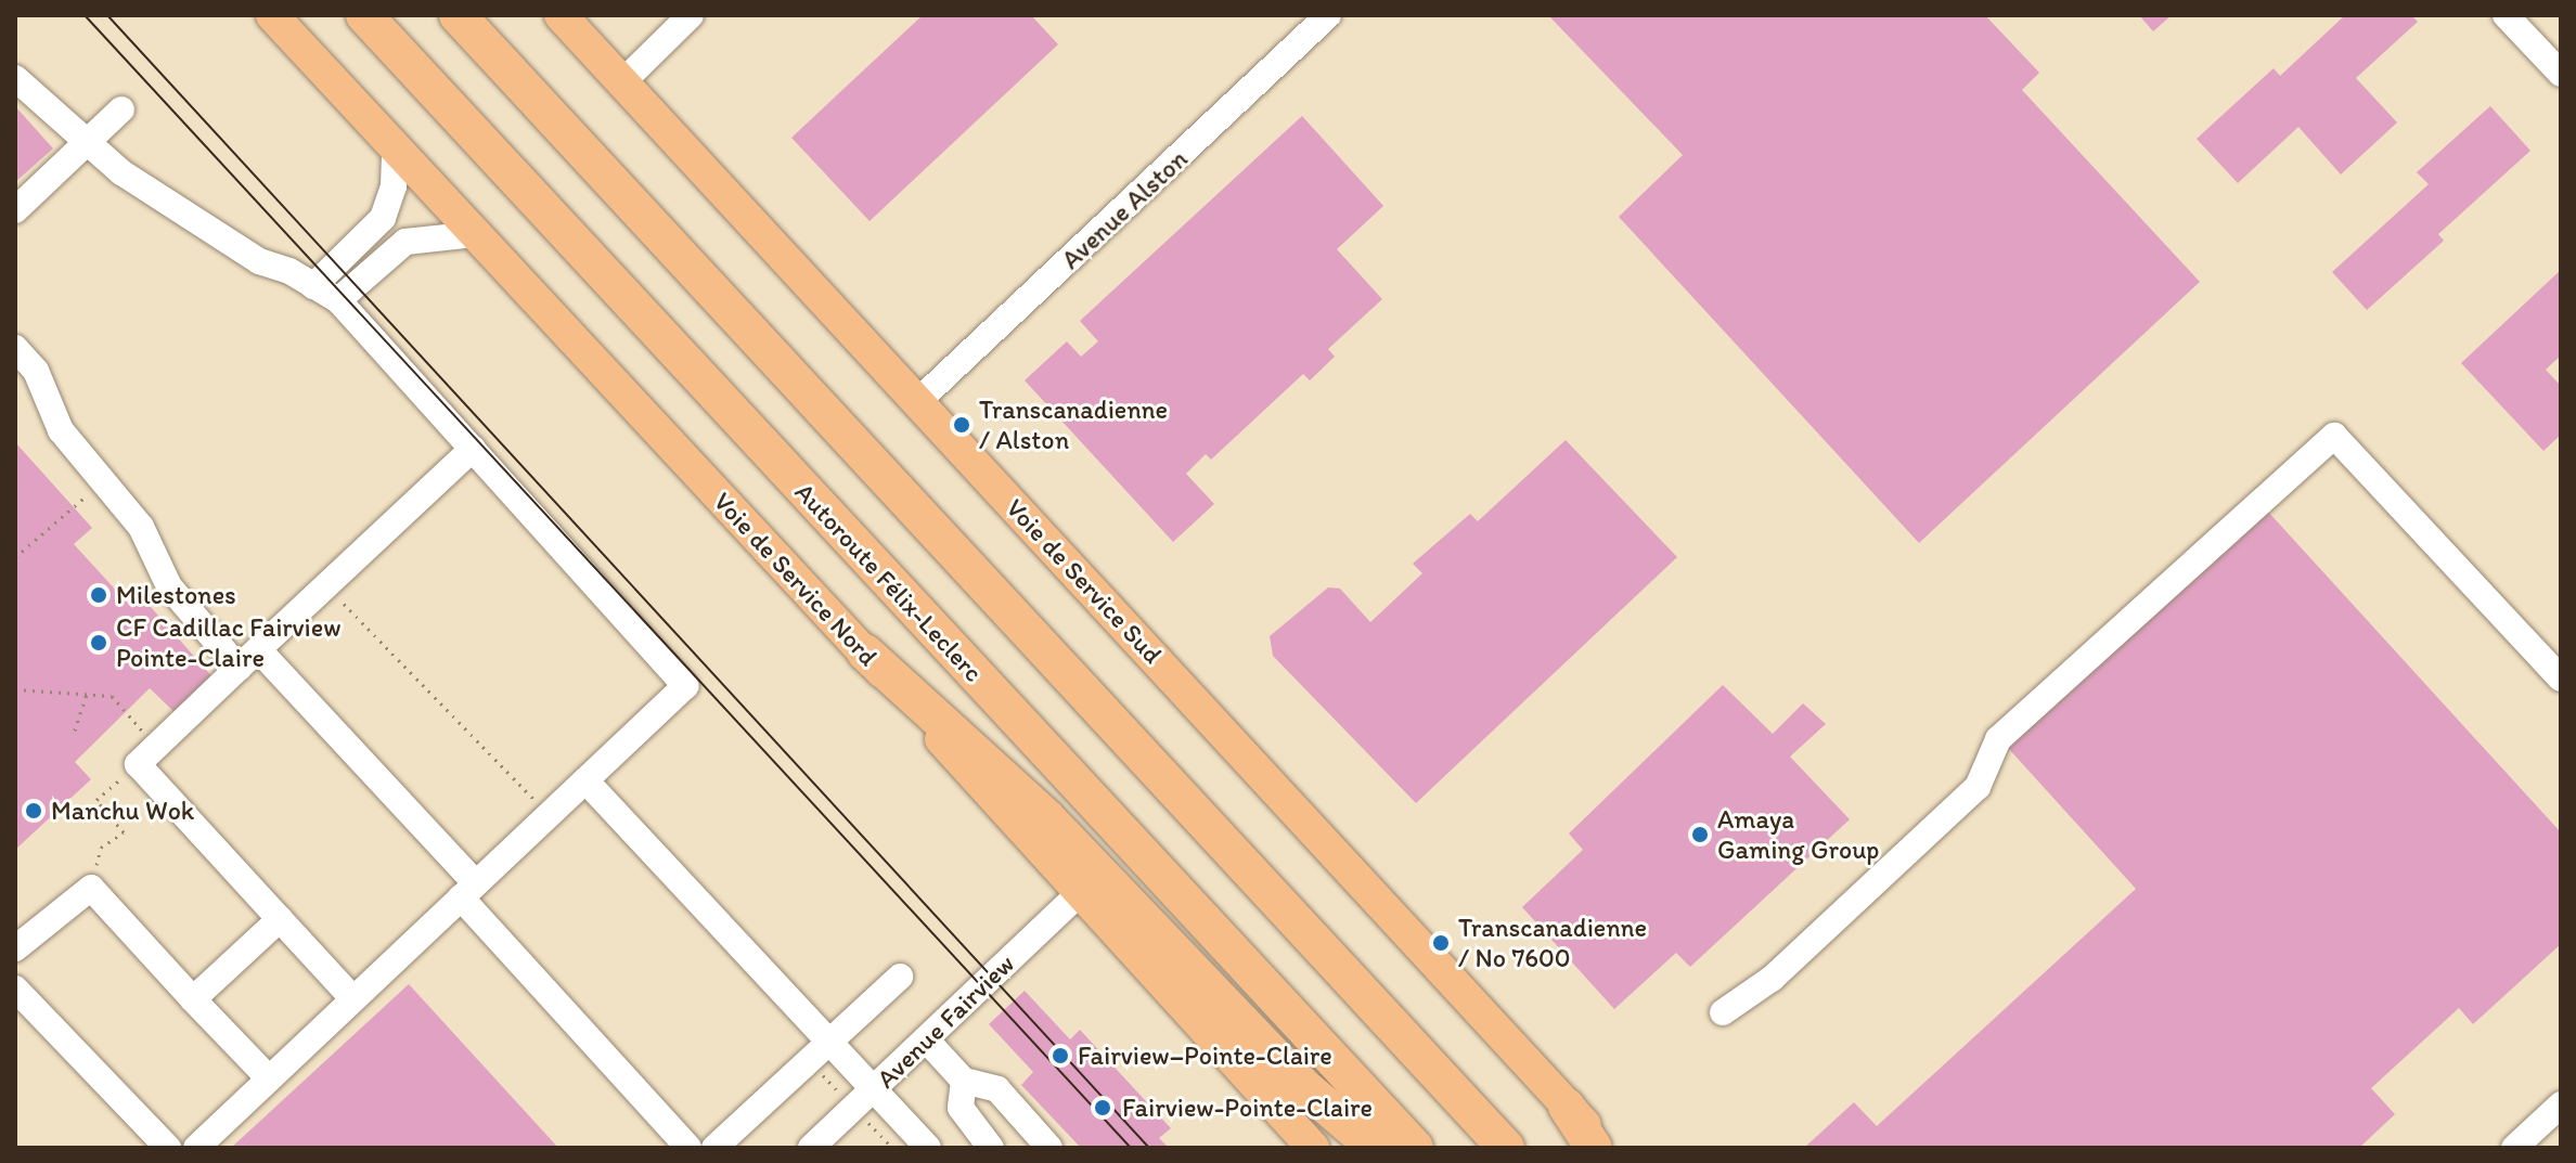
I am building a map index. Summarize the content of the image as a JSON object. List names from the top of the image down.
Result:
{
  "streets": {
    "highway": ["Autoroute Félix-Leclerc"],
    "main road": ["Voie de Service Nord", "Voie de Service Sud"],
    "street": ["Avenue Alston", "Avenue Fairview"]
  },
  "crossings": [
    ["Avenue Alston", "Voie de Service Sud"],
    ["Voie de Service Nord", "Avenue Fairview"]
  ],
  "places": [
    "Transcanadienne / Alston",
    "Milestones",
    "CF Cadillac Fairview Pointe-Claire",
    "Manchu Wok",
    "Amaya Gaming Group",
    "Transcanadienne / No 7600",
    "Fairview–Pointe-Claire",
    "Fairview-Pointe-Claire"
  ]
}
